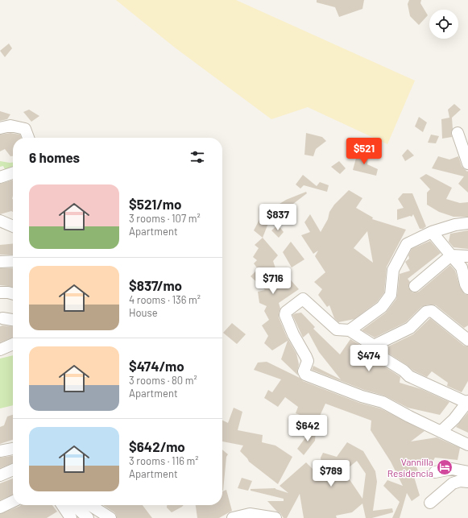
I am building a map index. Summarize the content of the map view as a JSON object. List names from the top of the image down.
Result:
{
  "places": {
    "hotel": ["Vannilla Residencia"]
  },
  "page": {
    "price": [
      "$521",
      "$837",
      "$716",
      "$474",
      "$642",
      "$789"
    ],
    "heading": "6 homes",
    "list": [
      {
        "name": "$521/mo",
        "note": "3 rooms · 107 m² · Apartment"
      },
      {
        "name": "$837/mo",
        "note": "4 rooms · 136 m² · House"
      },
      {
        "name": "$474/mo",
        "note": "3 rooms · 80 m² · Apartment"
      },
      {
        "name": "$642/mo",
        "note": "3 rooms · 116 m² · Apartment"
      }
    ]
  }
}
